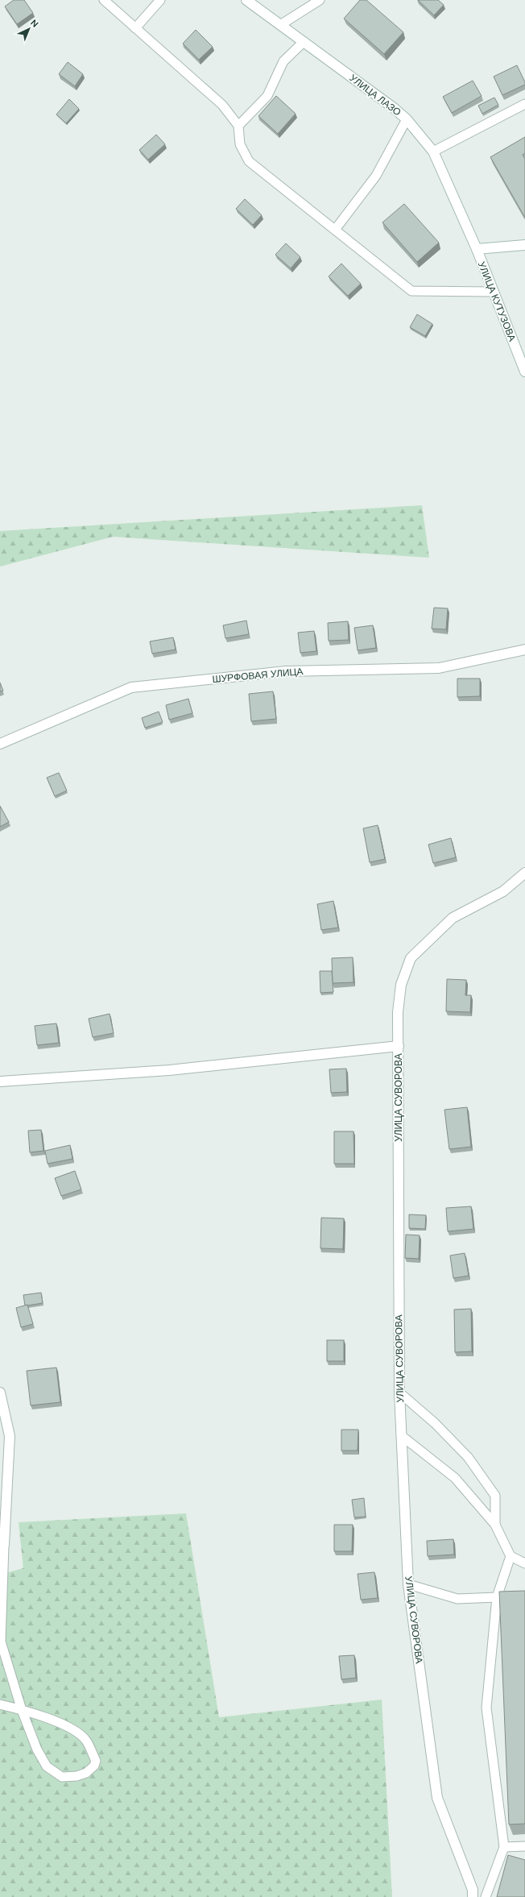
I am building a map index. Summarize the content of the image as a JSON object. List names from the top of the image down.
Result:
{
  "streets": {
    "street": [
      "УЛИЦА ЛАЗО",
      "УЛИЦА КУТУЗОВА",
      "ШУРФОВАЯ УЛИЦА",
      "УЛИЦА СУВОРОВА"
    ]
  },
  "crossings": [
    ["УЛИЦА ЛАЗО", "УЛИЦА КУТУЗОВА"]
  ],
  "north": "top right"
}
